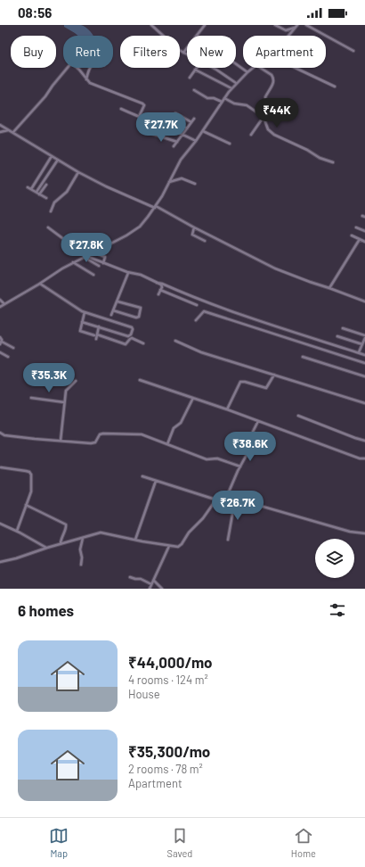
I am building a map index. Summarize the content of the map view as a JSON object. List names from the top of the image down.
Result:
{
  "page": {
    "status": "08:56",
    "chip": [
      "Buy",
      "Rent",
      "Filters",
      "New",
      "Apartment"
    ],
    "price": [
      "₹44K",
      "₹27.7K",
      "₹27.8K",
      "₹35.3K",
      "₹38.6K",
      "₹26.7K"
    ],
    "heading": "6 homes",
    "list": [
      {
        "name": "₹44,000/mo",
        "note": "4 rooms · 124 m² · House"
      },
      {
        "name": "₹35,300/mo",
        "note": "2 rooms · 78 m² · Apartment"
      }
    ],
    "tabs": ["Map", "Saved", "Home"]
  }
}
